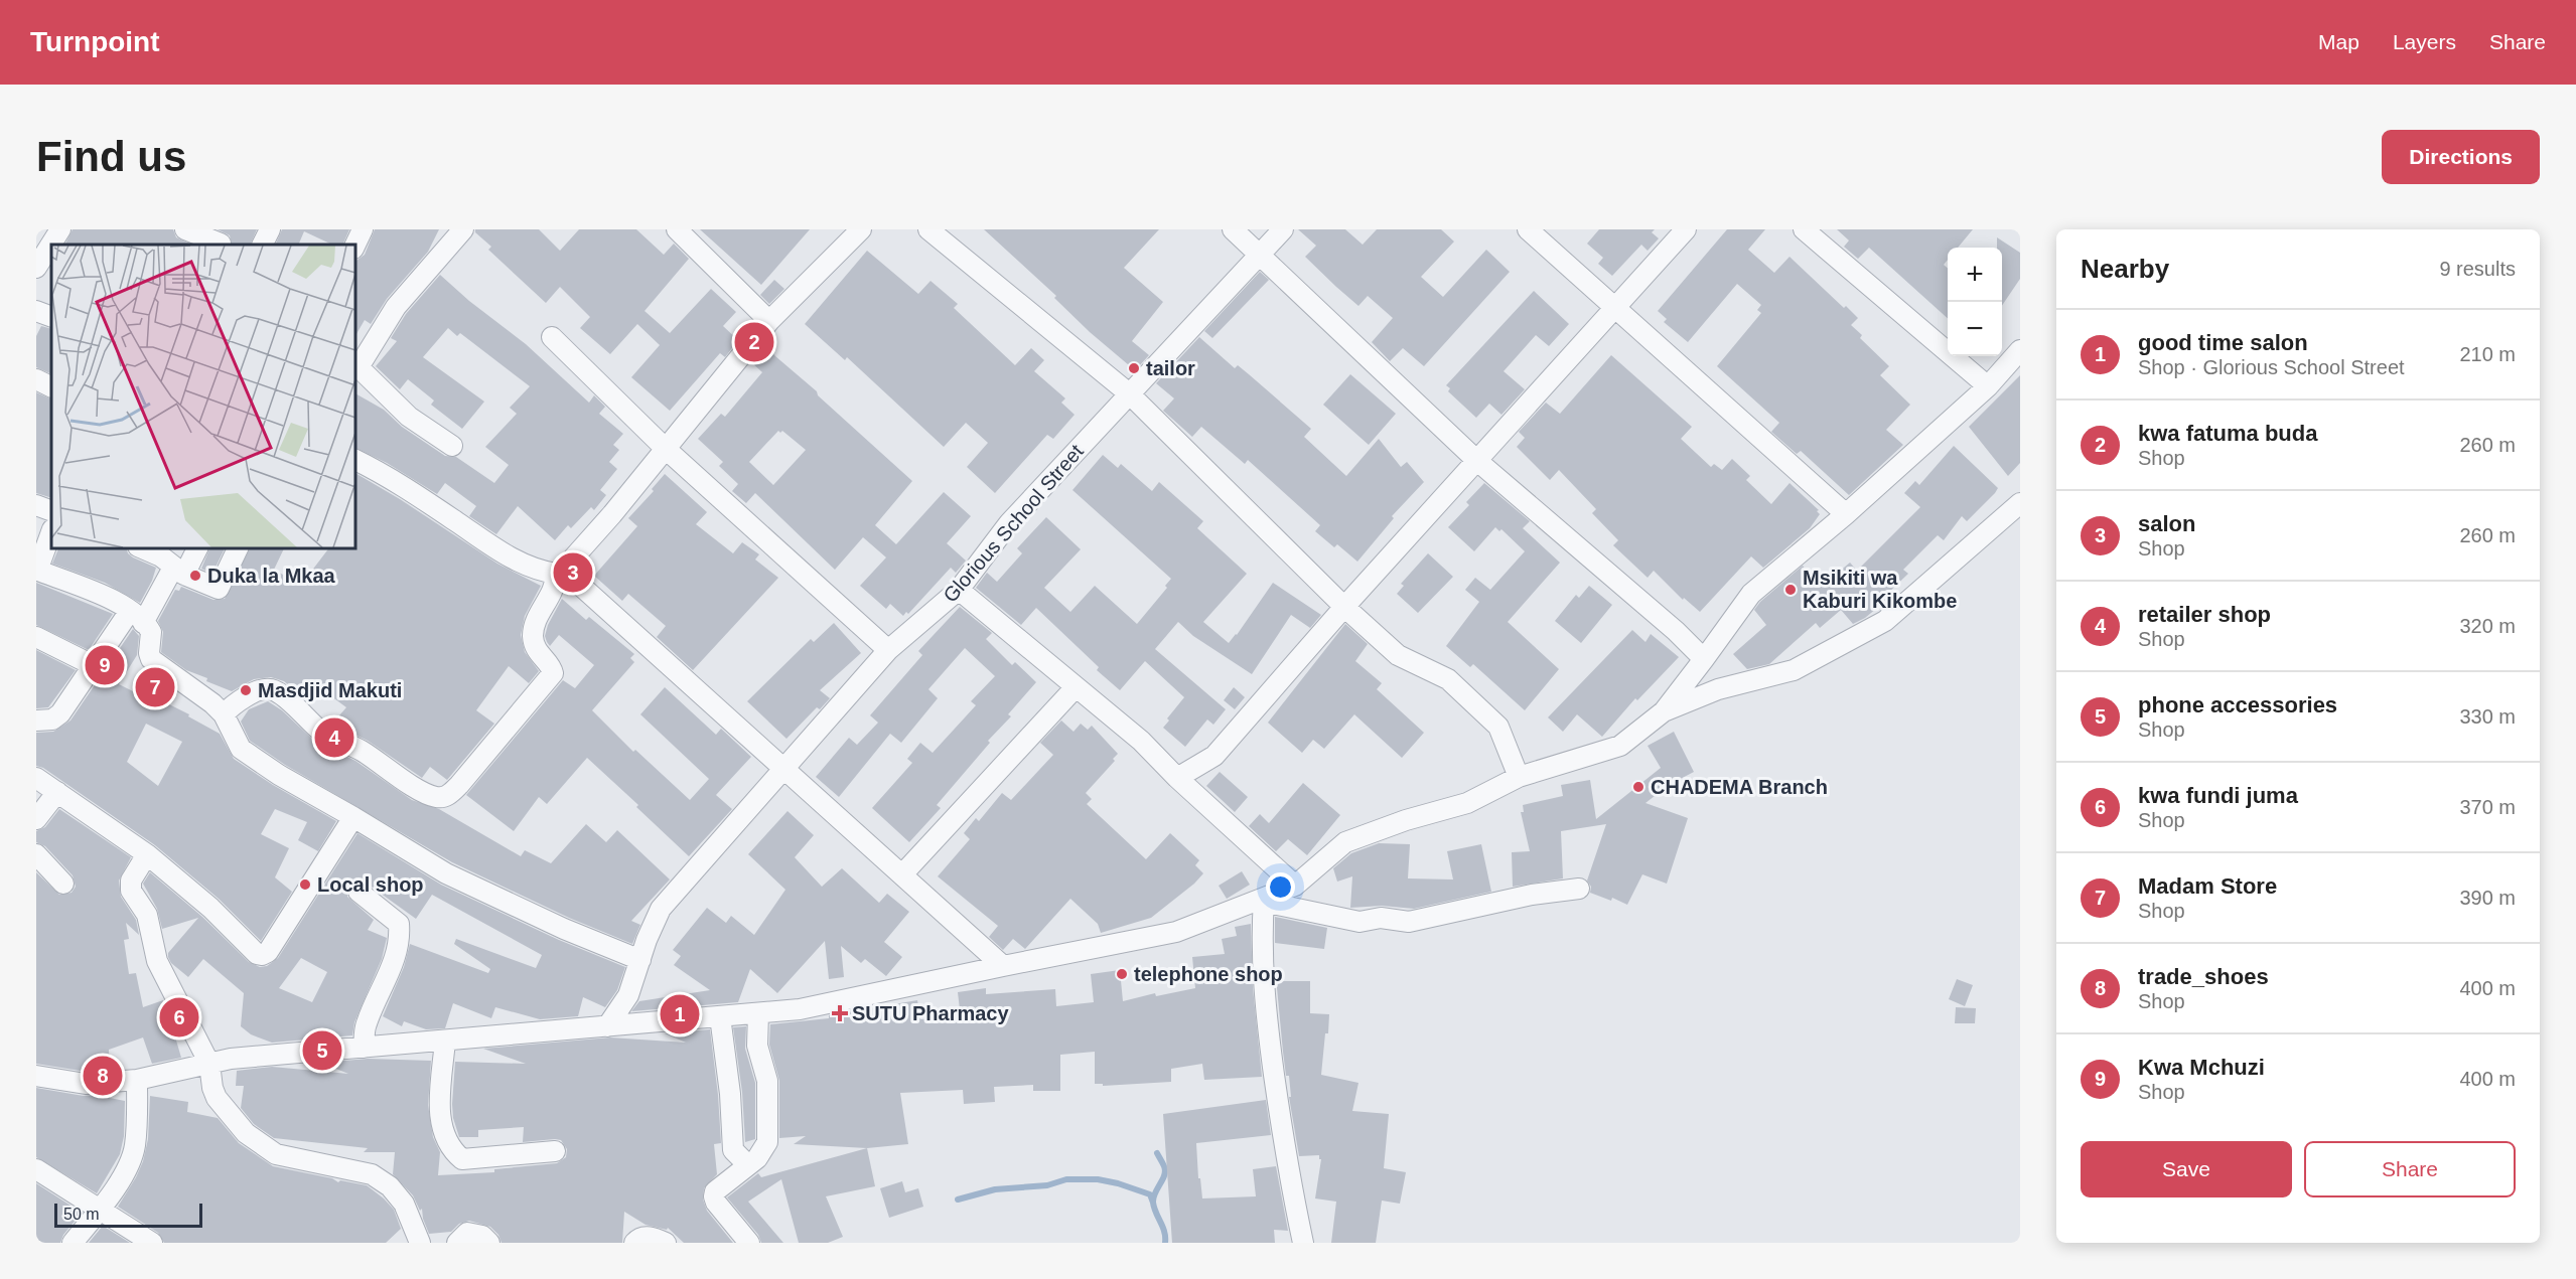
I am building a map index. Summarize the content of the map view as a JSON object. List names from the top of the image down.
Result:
{
  "streets": {
    "street": ["Glorious School Street"]
  },
  "places": {
    "other": [
      "tailor",
      "Duka la Mkaa",
      "Msikiti wa Kaburi Kikombe",
      "Masdjid Makuti",
      "CHADEMA Branch",
      "Local shop",
      "telephone shop"
    ],
    "health": ["SUTU Pharmacy"]
  },
  "scale_bar": "50 m",
  "page": {
    "header": "Turnpoint",
    "nav": ["Map", "Layers", "Share"],
    "buttons": [
      "Directions",
      ["Save", "Share"]
    ],
    "title": "Find us",
    "heading": ["Nearby", "9 results"],
    "map_buttons": ["+", "−"],
    "list": [
      {
        "mark": "1",
        "name": "good time salon",
        "note": "Shop · Glorious School Street",
        "value": "210 m"
      },
      {
        "mark": "2",
        "name": "kwa fatuma buda",
        "note": "Shop",
        "value": "260 m"
      },
      {
        "mark": "3",
        "name": "salon",
        "note": "Shop",
        "value": "260 m"
      },
      {
        "mark": "4",
        "name": "retailer shop",
        "note": "Shop",
        "value": "320 m"
      },
      {
        "mark": "5",
        "name": "phone accessories",
        "note": "Shop",
        "value": "330 m"
      },
      {
        "mark": "6",
        "name": "kwa fundi juma",
        "note": "Shop",
        "value": "370 m"
      },
      {
        "mark": "7",
        "name": "Madam Store",
        "note": "Shop",
        "value": "390 m"
      },
      {
        "mark": "8",
        "name": "trade_shoes",
        "note": "Shop",
        "value": "400 m"
      },
      {
        "mark": "9",
        "name": "Kwa Mchuzi",
        "note": "Shop",
        "value": "400 m"
      }
    ],
    "pins": [
      "2",
      "3",
      "9",
      "7",
      "4",
      "1",
      "6",
      "5",
      "8"
    ],
    "scale": "50 m"
  }
}
